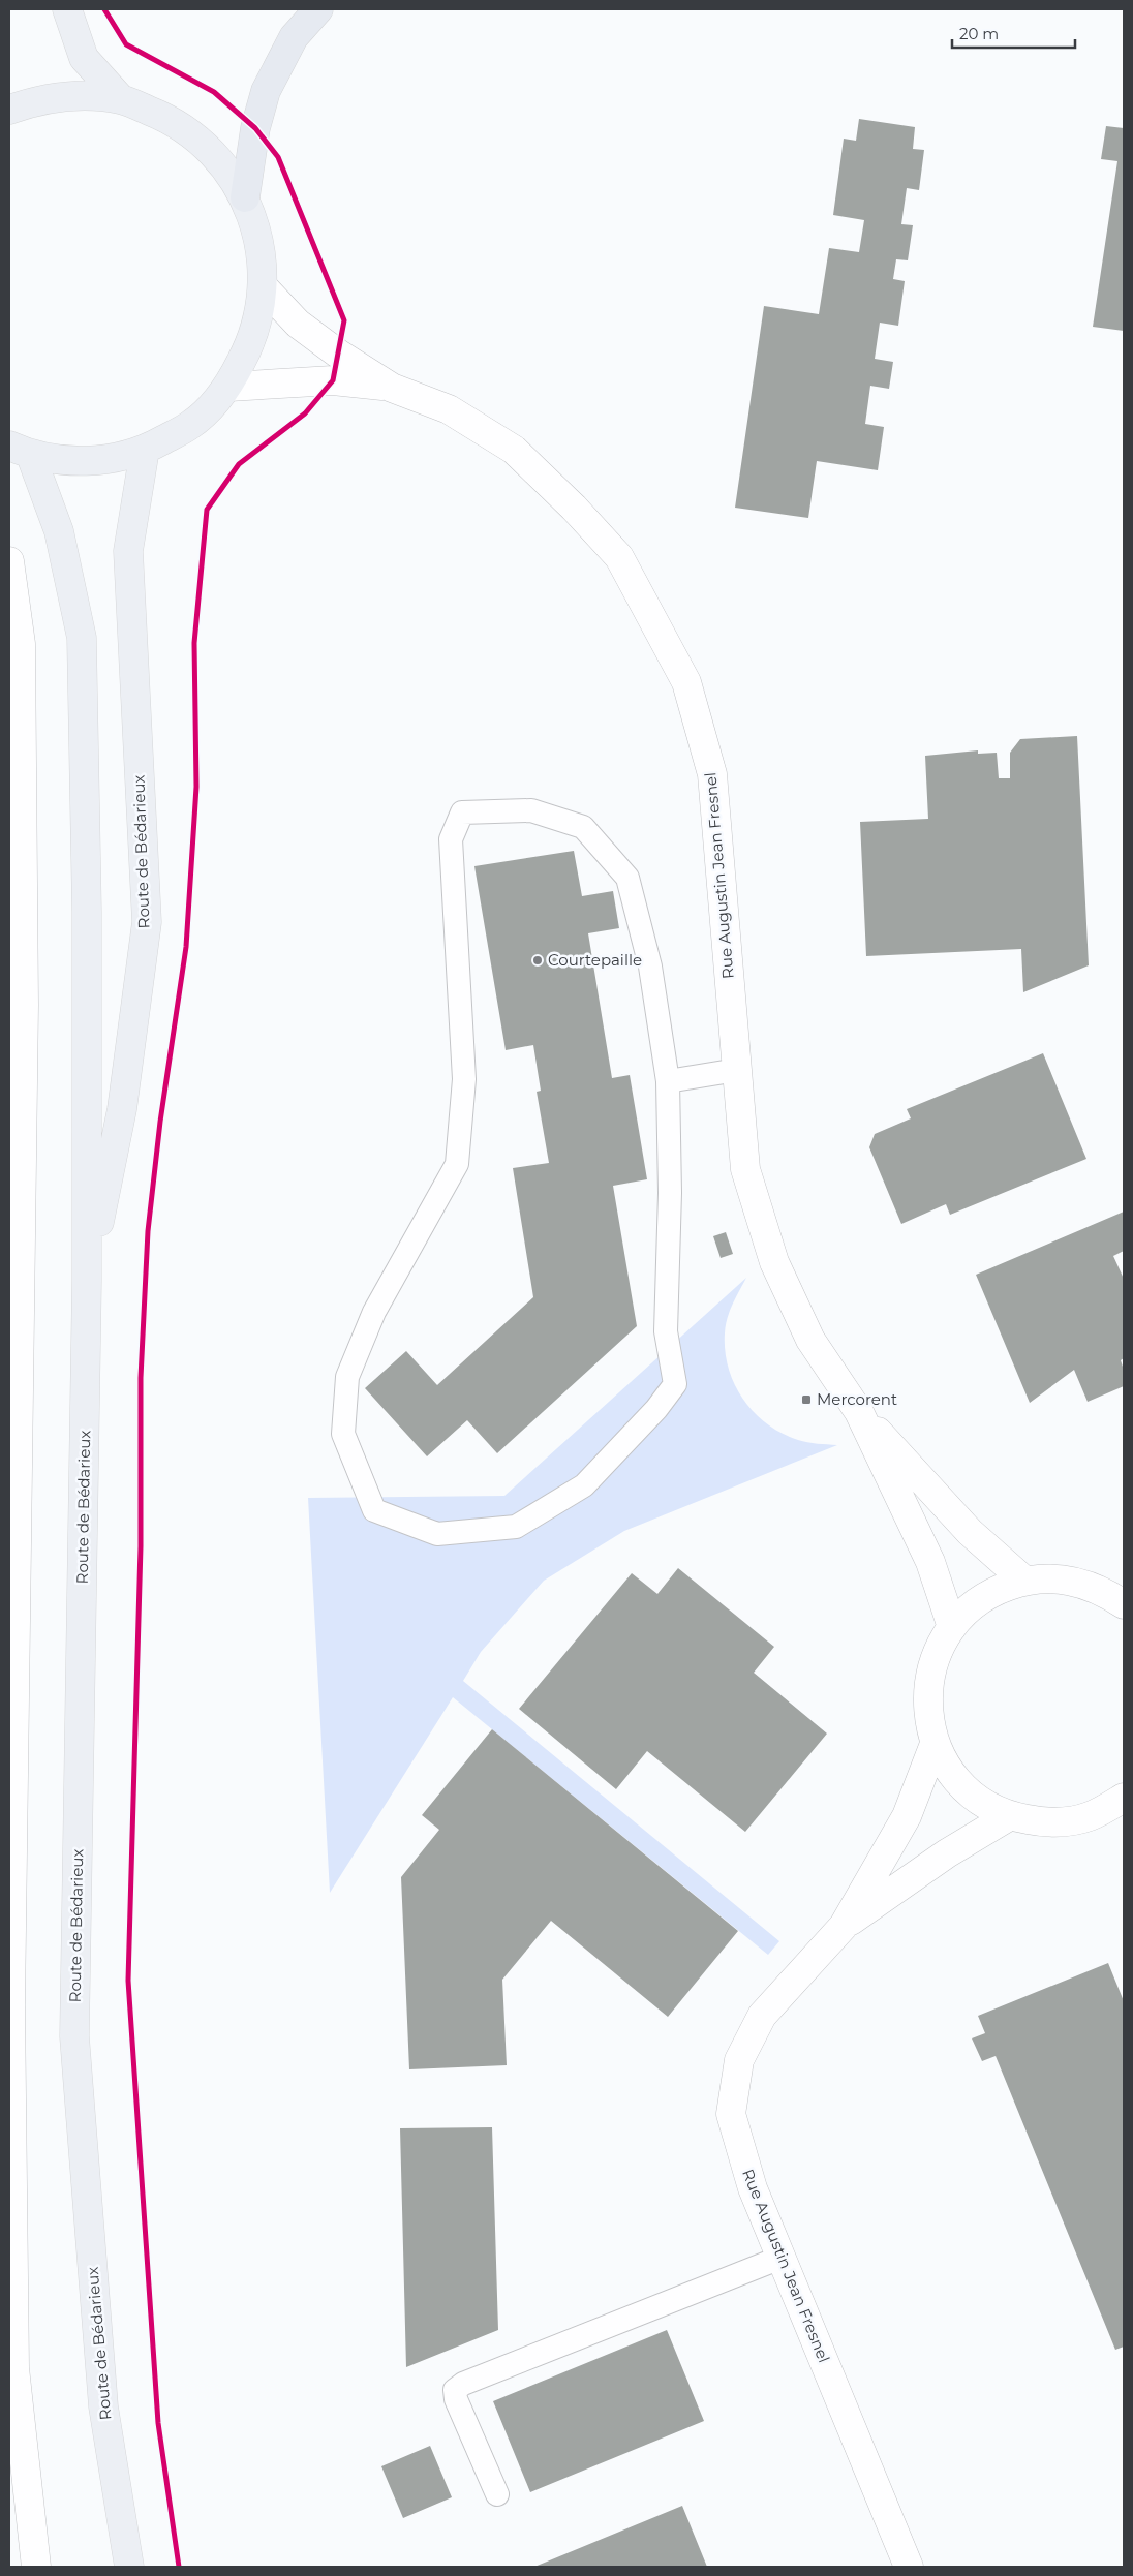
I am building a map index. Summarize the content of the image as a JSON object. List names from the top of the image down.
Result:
{
  "streets": {
    "main road": ["Route de Bédarieux"],
    "street": ["Rue Augustin Jean Fresnel"]
  },
  "places": {
    "other": ["Courtepaille"],
    "transit": ["Mercorent"]
  },
  "scale_bar": "20 m"
}
